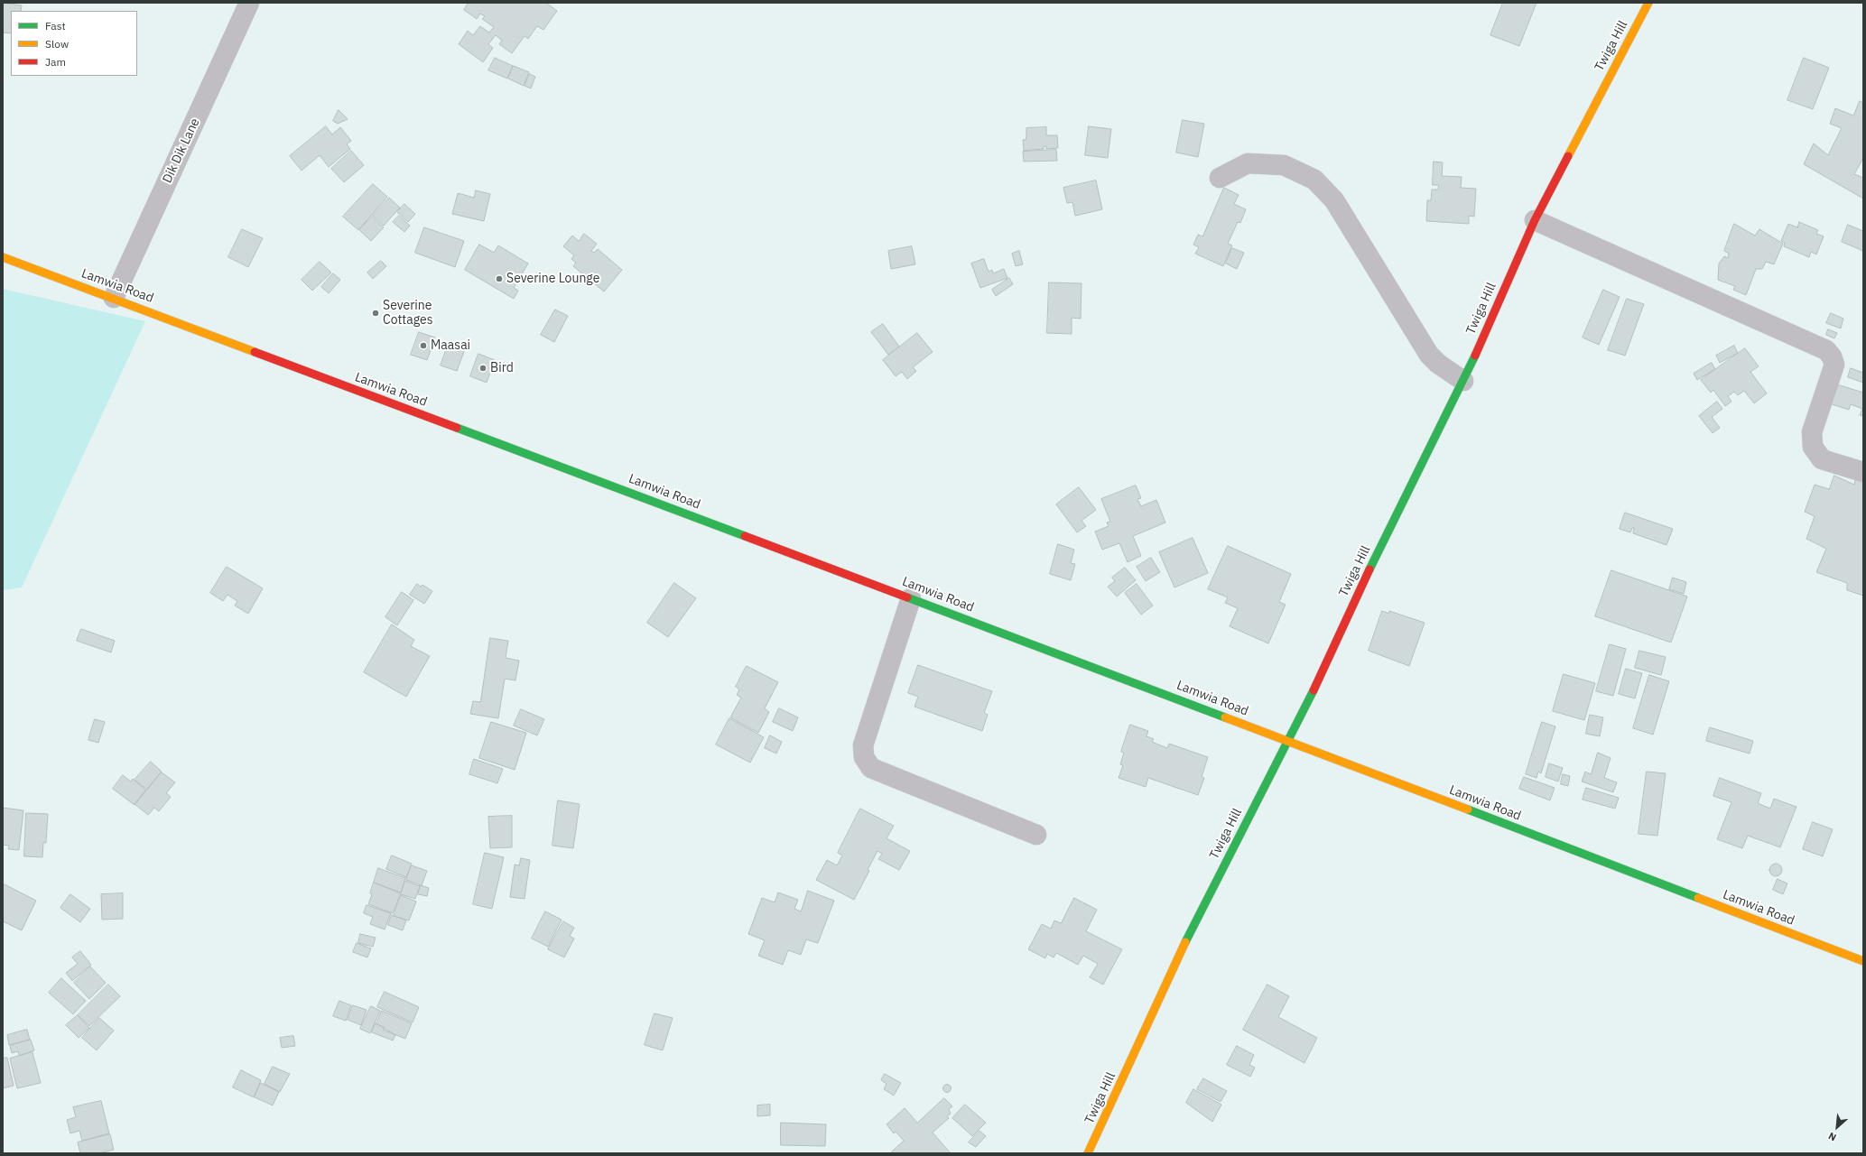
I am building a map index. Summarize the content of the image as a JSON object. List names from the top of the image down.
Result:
{
  "streets": {
    "street": ["Twiga Hill", "Dik Dik Lane", "Lamwia Road"]
  },
  "crossings": [
    ["Twiga Hill", "Lamwia Road"],
    ["Dik Dik Lane", "Lamwia Road"]
  ],
  "places": [
    "Severine Lounge",
    "Severine Cottages",
    "Maasai",
    "Bird"
  ],
  "legend": ["Fast", "Slow", "Jam"],
  "north": "bottom left"
}
